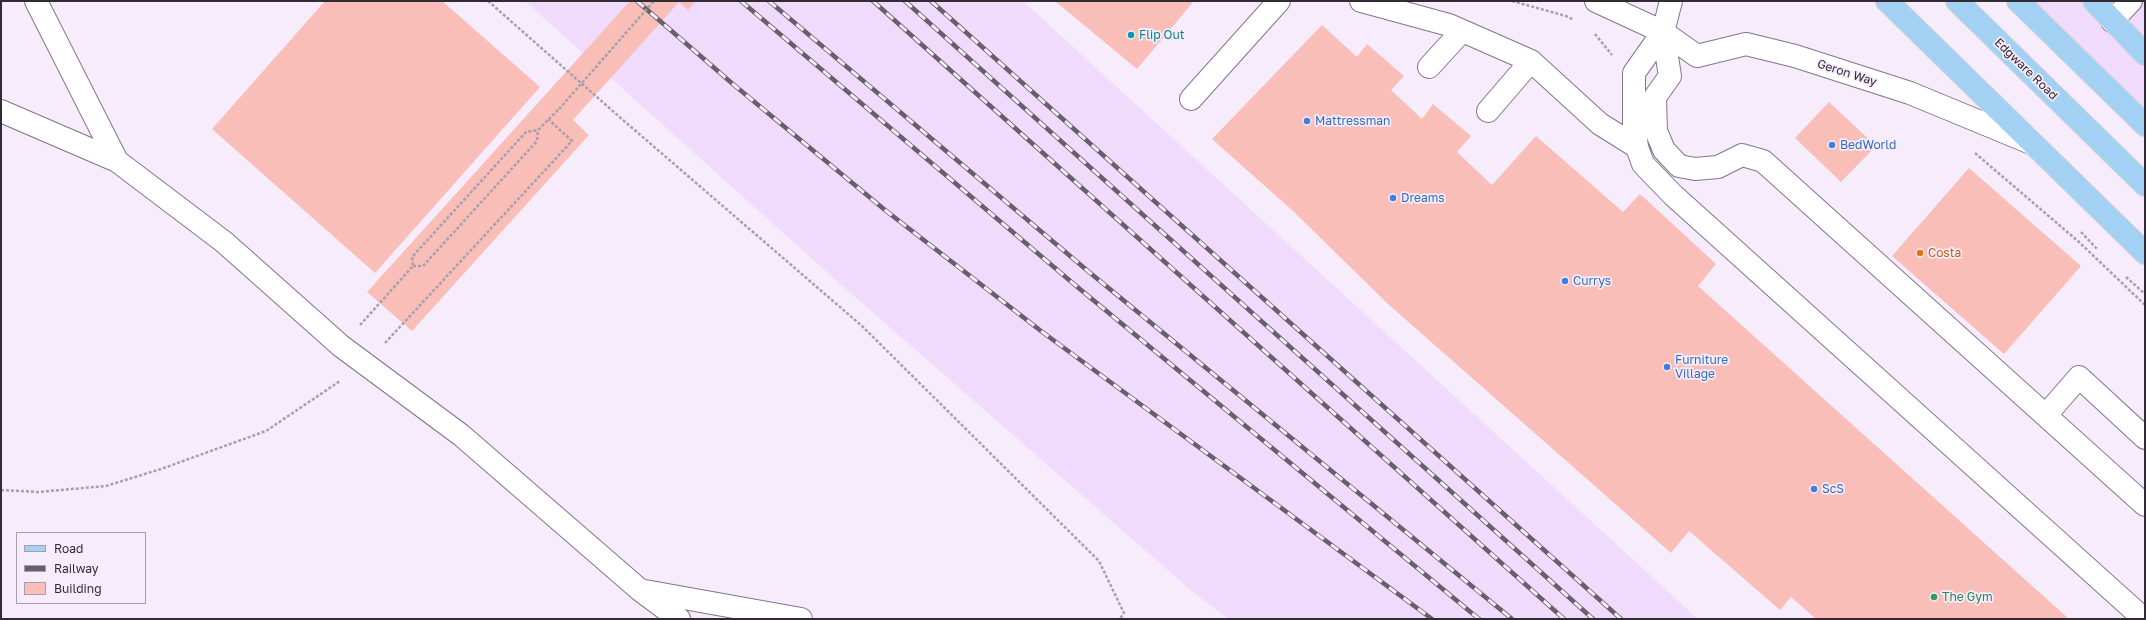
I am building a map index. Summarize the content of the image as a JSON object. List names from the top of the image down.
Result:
{
  "streets": {
    "main road": ["Edgware Road"],
    "street": ["Geron Way"]
  },
  "places": [
    "Flip Out",
    "Mattressman",
    "BedWorld",
    "Dreams",
    "Costa",
    "Currys",
    "Furniture Village",
    "ScS",
    "The Gym"
  ],
  "legend": ["Road", "Railway", "Building"]
}
